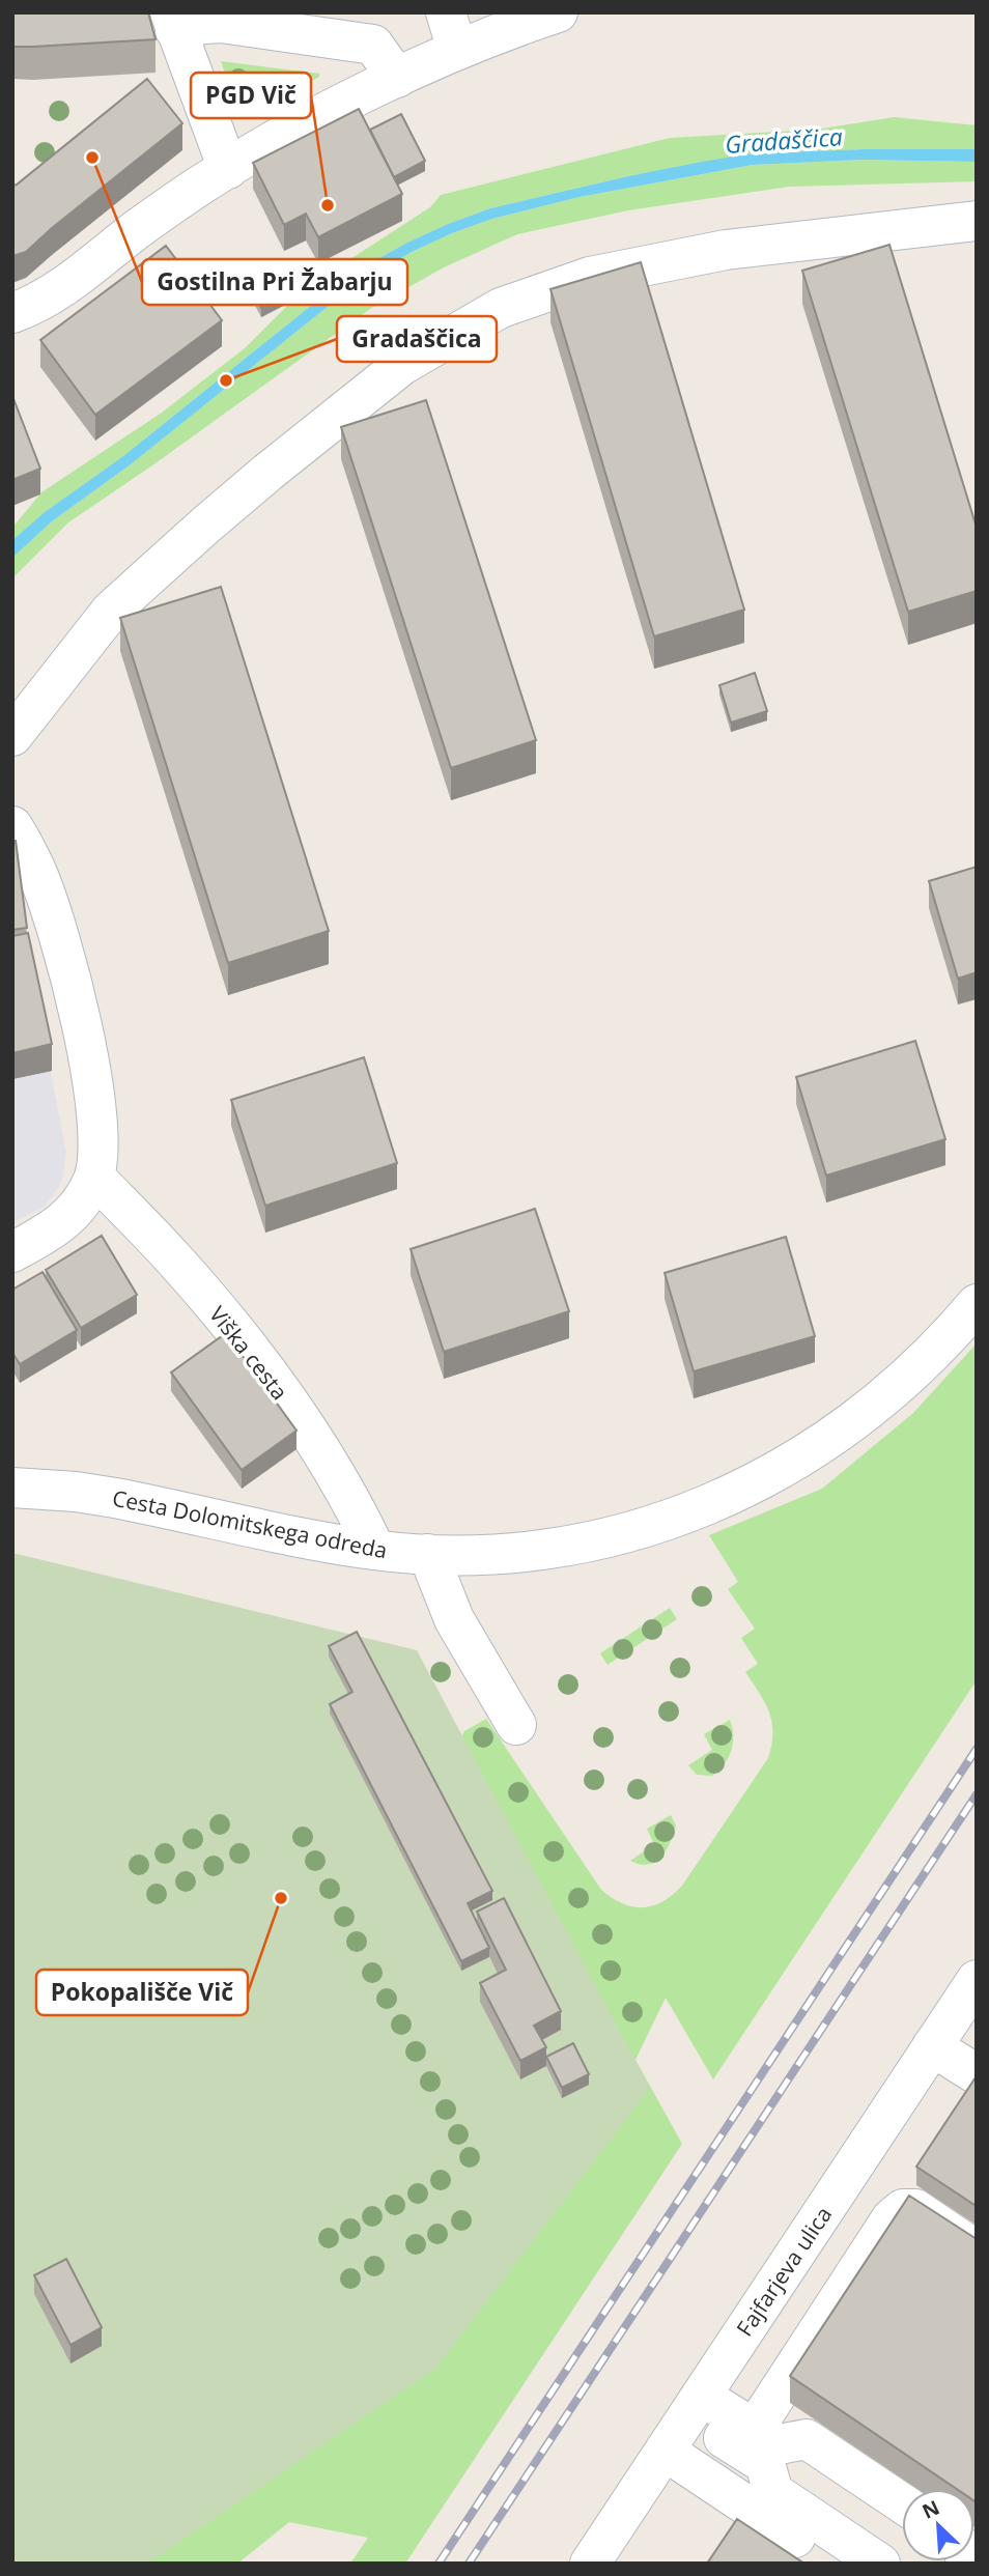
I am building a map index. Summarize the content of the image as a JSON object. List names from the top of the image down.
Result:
{
  "streets": {
    "street": ["Viška cesta", "Cesta Dolomitskega odreda", "Fajfarjeva ulica"]
  },
  "crossings": [
    ["Viška cesta", "Cesta Dolomitskega odreda"]
  ],
  "water": ["Gradaščica"],
  "places": [
    "Gostilna Pri Žabarju",
    "PGD Vič",
    "Gradaščica",
    "Pokopališče Vič"
  ],
  "north": "top left"
}
